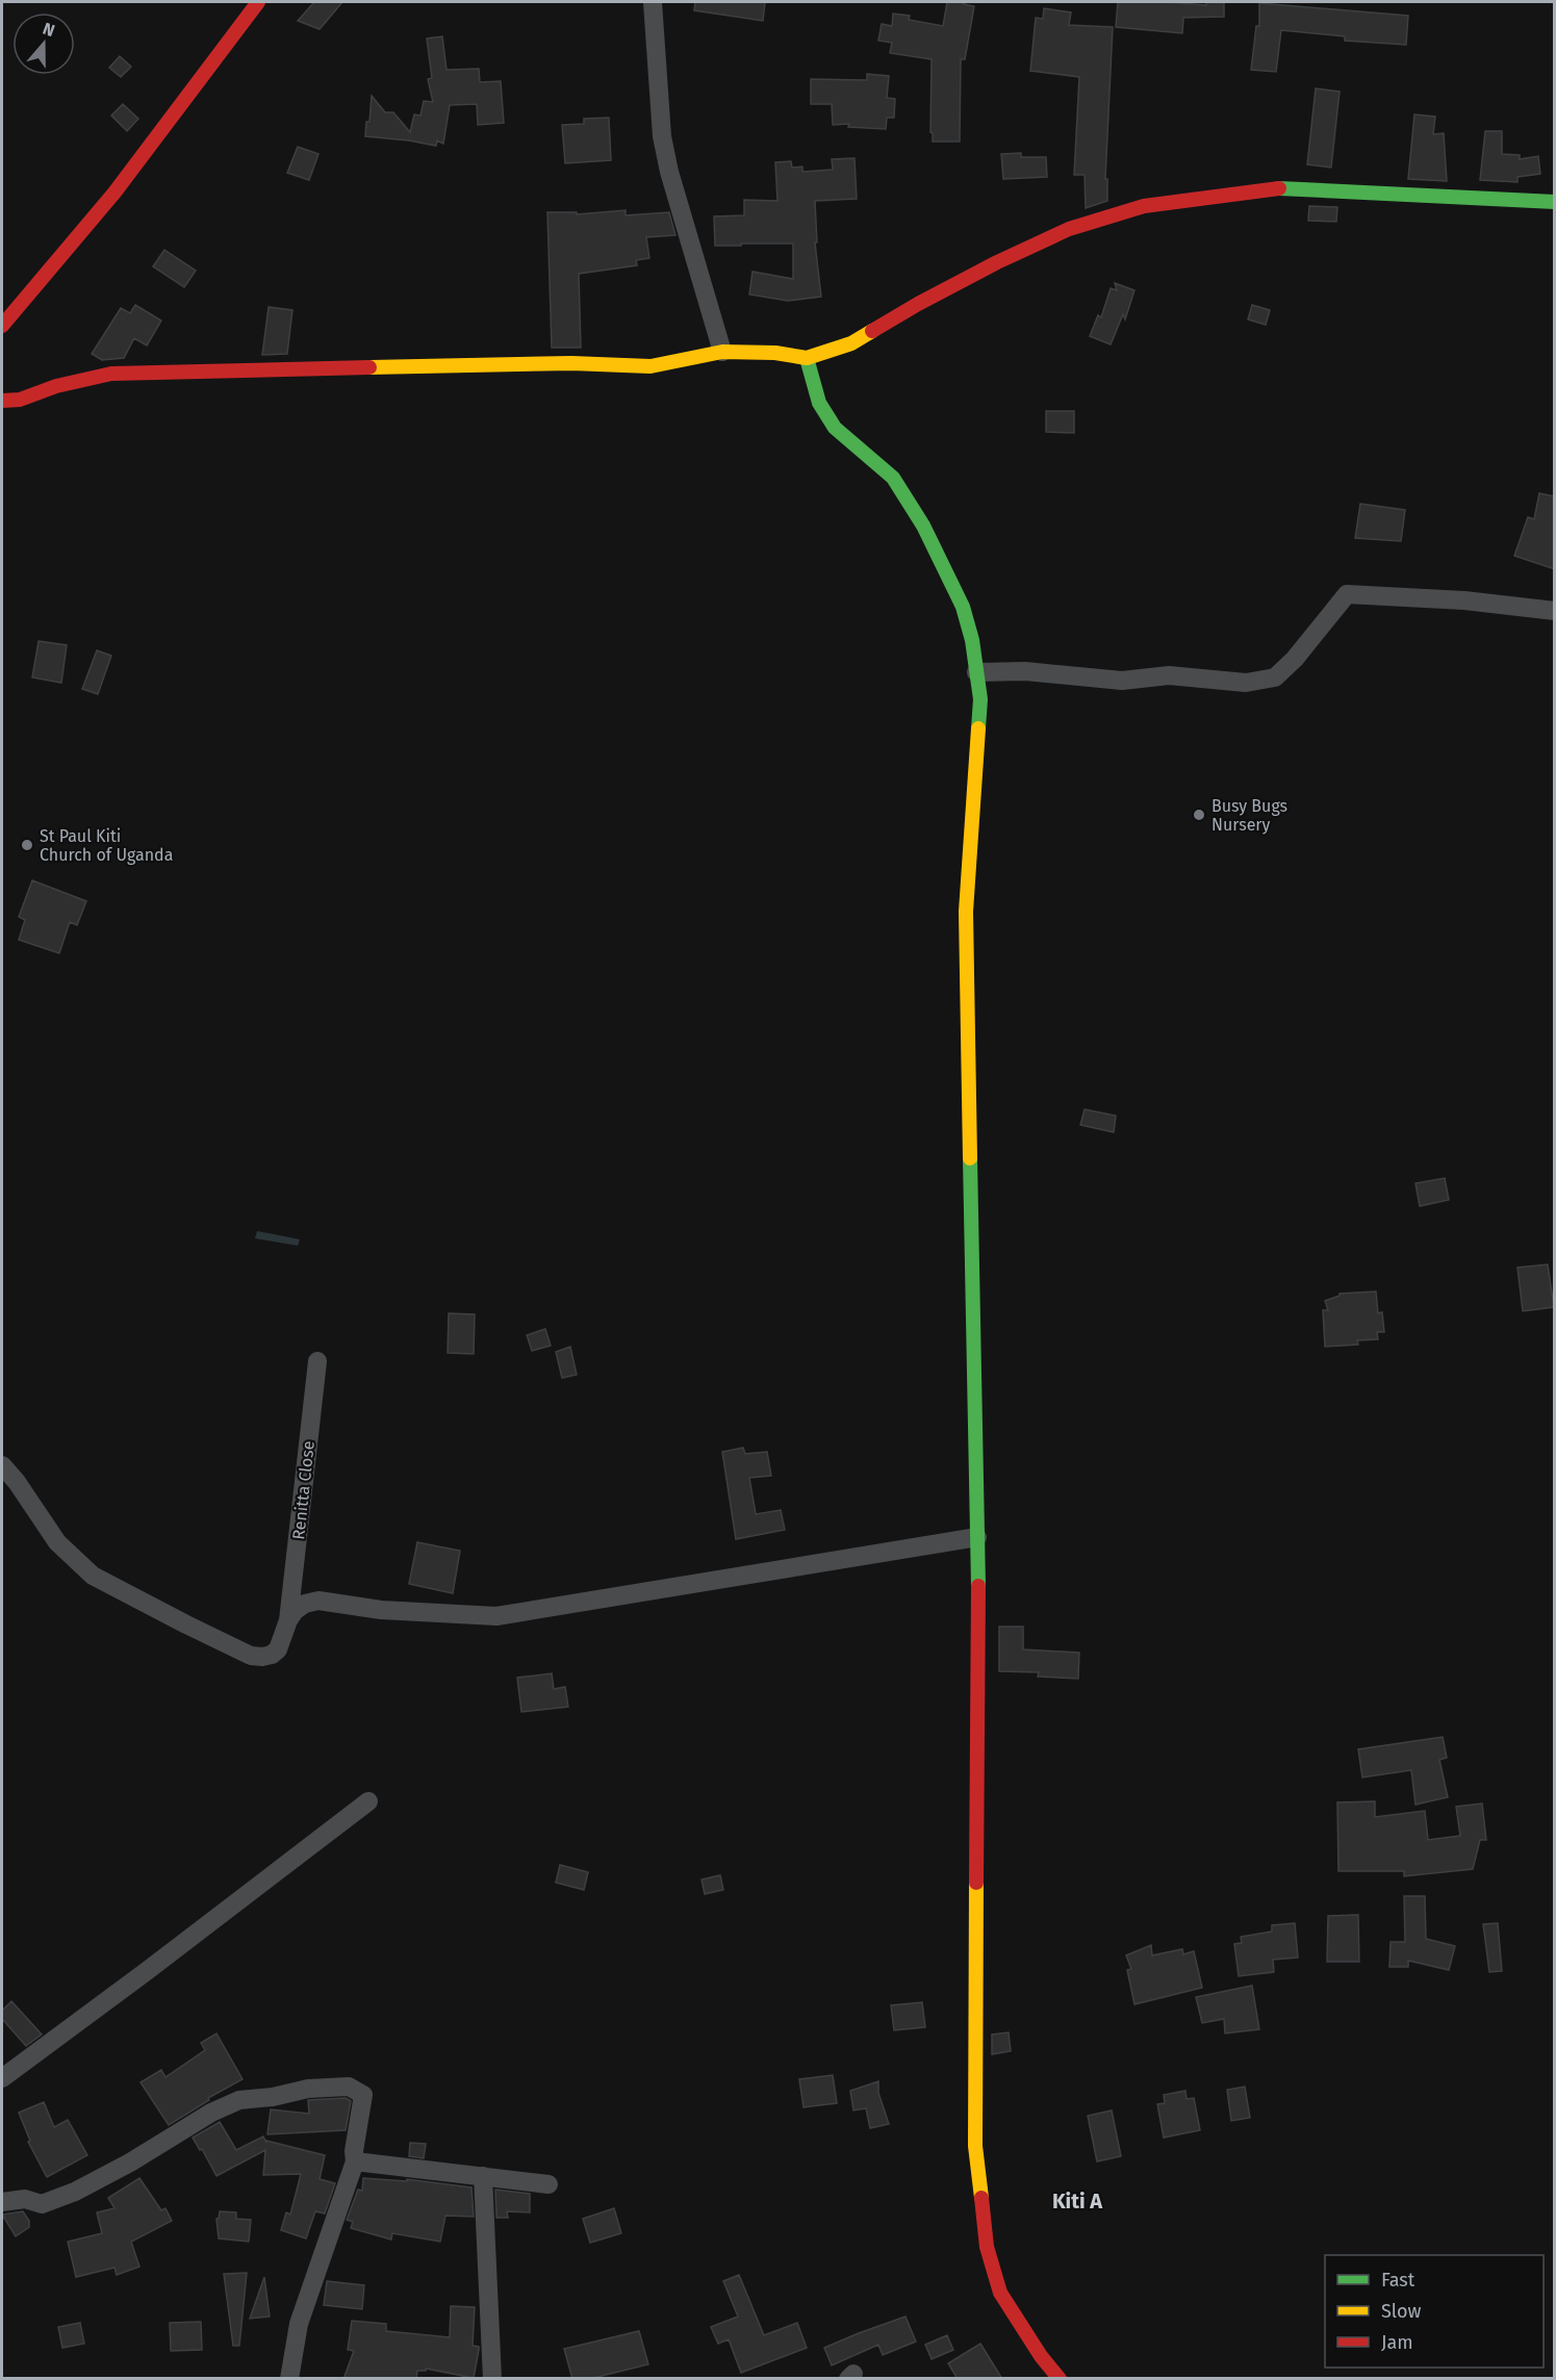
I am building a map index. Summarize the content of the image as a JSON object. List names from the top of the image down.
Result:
{
  "streets": {
    "street": ["Renitta Close"]
  },
  "districts": ["Kiti A"],
  "places": ["Busy Bugs Nursery", "St Paul Kiti Church of Uganda"],
  "legend": ["Fast", "Slow", "Jam"],
  "north": "top"
}
